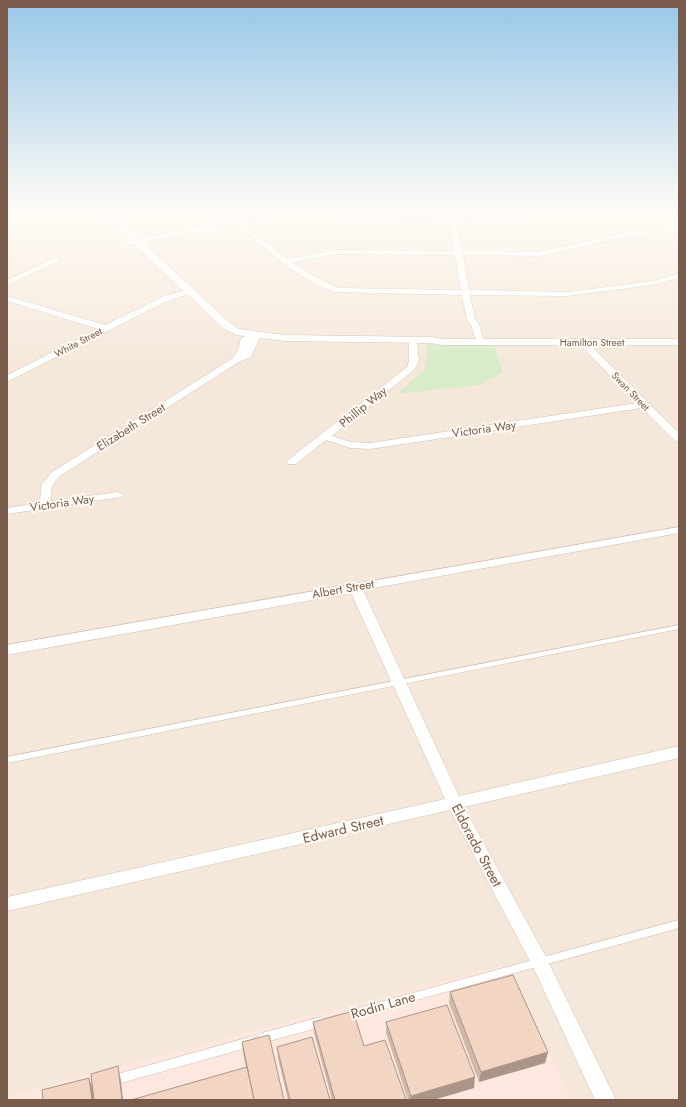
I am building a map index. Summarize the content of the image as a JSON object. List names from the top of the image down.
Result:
{
  "streets": {
    "street": [
      "White Street",
      "Hamilton Street",
      "Swan Street",
      "Phillip Way",
      "Elizabeth Street",
      "Victoria Way",
      "Albert Street",
      "Edward Street",
      "Eldorado Street"
    ],
    "lane": ["Rodin Lane"]
  },
  "crossings": [
    ["White Street", "Hamilton Street"],
    ["Hamilton Street", "Swan Street"],
    ["Hamilton Street", "Phillip Way"],
    ["Hamilton Street", "Elizabeth Street"],
    ["Swan Street", "Victoria Way"],
    ["Phillip Way", "Victoria Way"],
    ["Elizabeth Street", "Victoria Way"],
    ["Albert Street", "Eldorado Street"],
    ["Edward Street", "Eldorado Street"],
    ["Eldorado Street", "Rodin Lane"]
  ]
}
